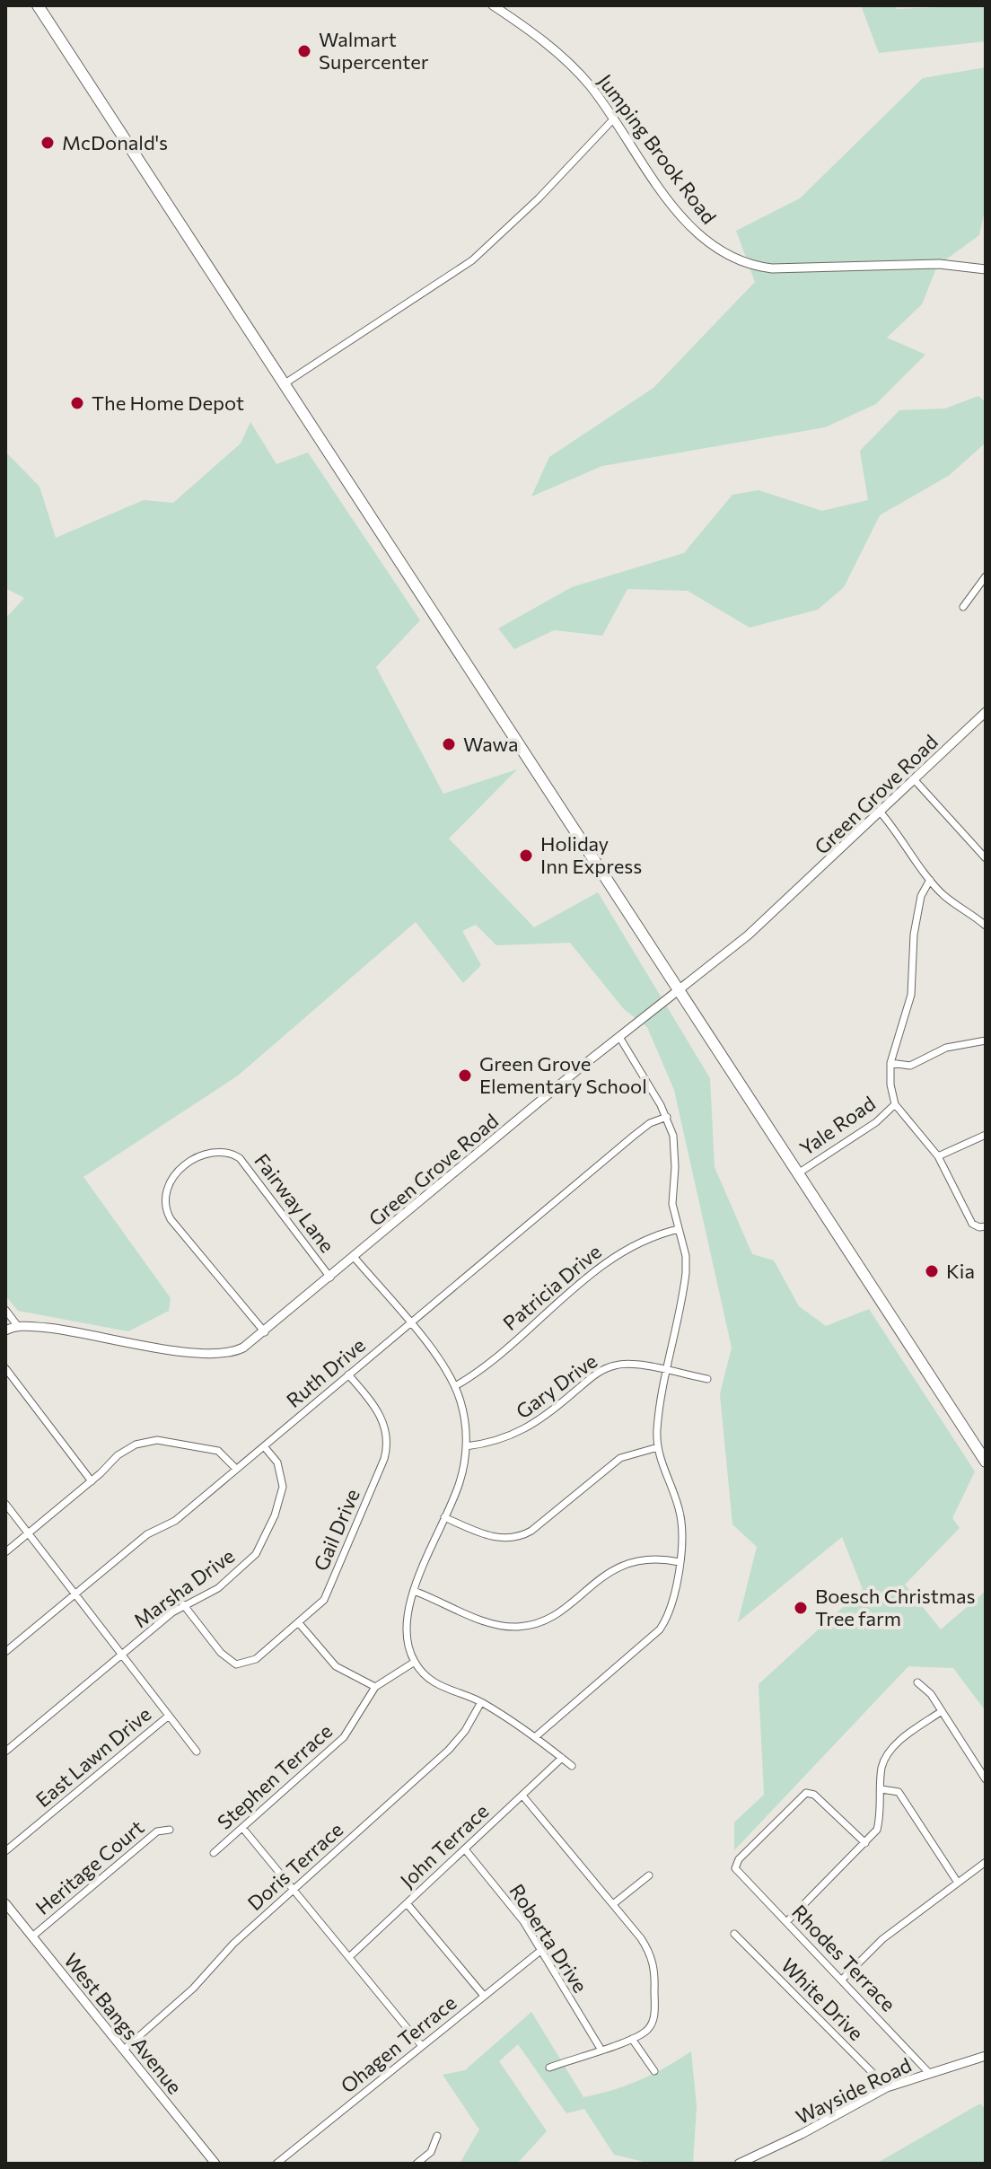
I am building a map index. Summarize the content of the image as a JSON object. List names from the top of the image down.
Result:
{
  "streets": {
    "street": [
      "Jumping Brook Road",
      "Green Grove Road",
      "Yale Road",
      "Fairway Lane",
      "Patricia Drive",
      "Ruth Drive",
      "Gary Drive",
      "Gail Drive",
      "Marsha Drive",
      "East Lawn Drive",
      "Stephen Terrace",
      "John Terrace",
      "Doris Terrace",
      "Heritage Court",
      "Roberta Drive",
      "Rhodes Terrace",
      "White Drive",
      "West Bangs Avenue",
      "Ohagen Terrace",
      "Wayside Road"
    ]
  },
  "crossings": [
    ["Green Grove Road", "Fairway Lane"],
    ["Ruth Drive", "Gail Drive"],
    ["Ruth Drive", "Marsha Drive"],
    ["Gail Drive", "Marsha Drive"],
    ["John Terrace", "Roberta Drive"],
    ["Doris Terrace", "West Bangs Avenue"],
    ["Heritage Court", "West Bangs Avenue"],
    ["Roberta Drive", "Ohagen Terrace"],
    ["Rhodes Terrace", "Wayside Road"],
    ["White Drive", "Wayside Road"]
  ],
  "places": [
    "Walmart Supercenter",
    "McDonald's",
    "The Home Depot",
    "Wawa",
    "Holiday Inn Express",
    "Green Grove Elementary School",
    "Kia",
    "Boesch Christmas Tree farm"
  ]
}
